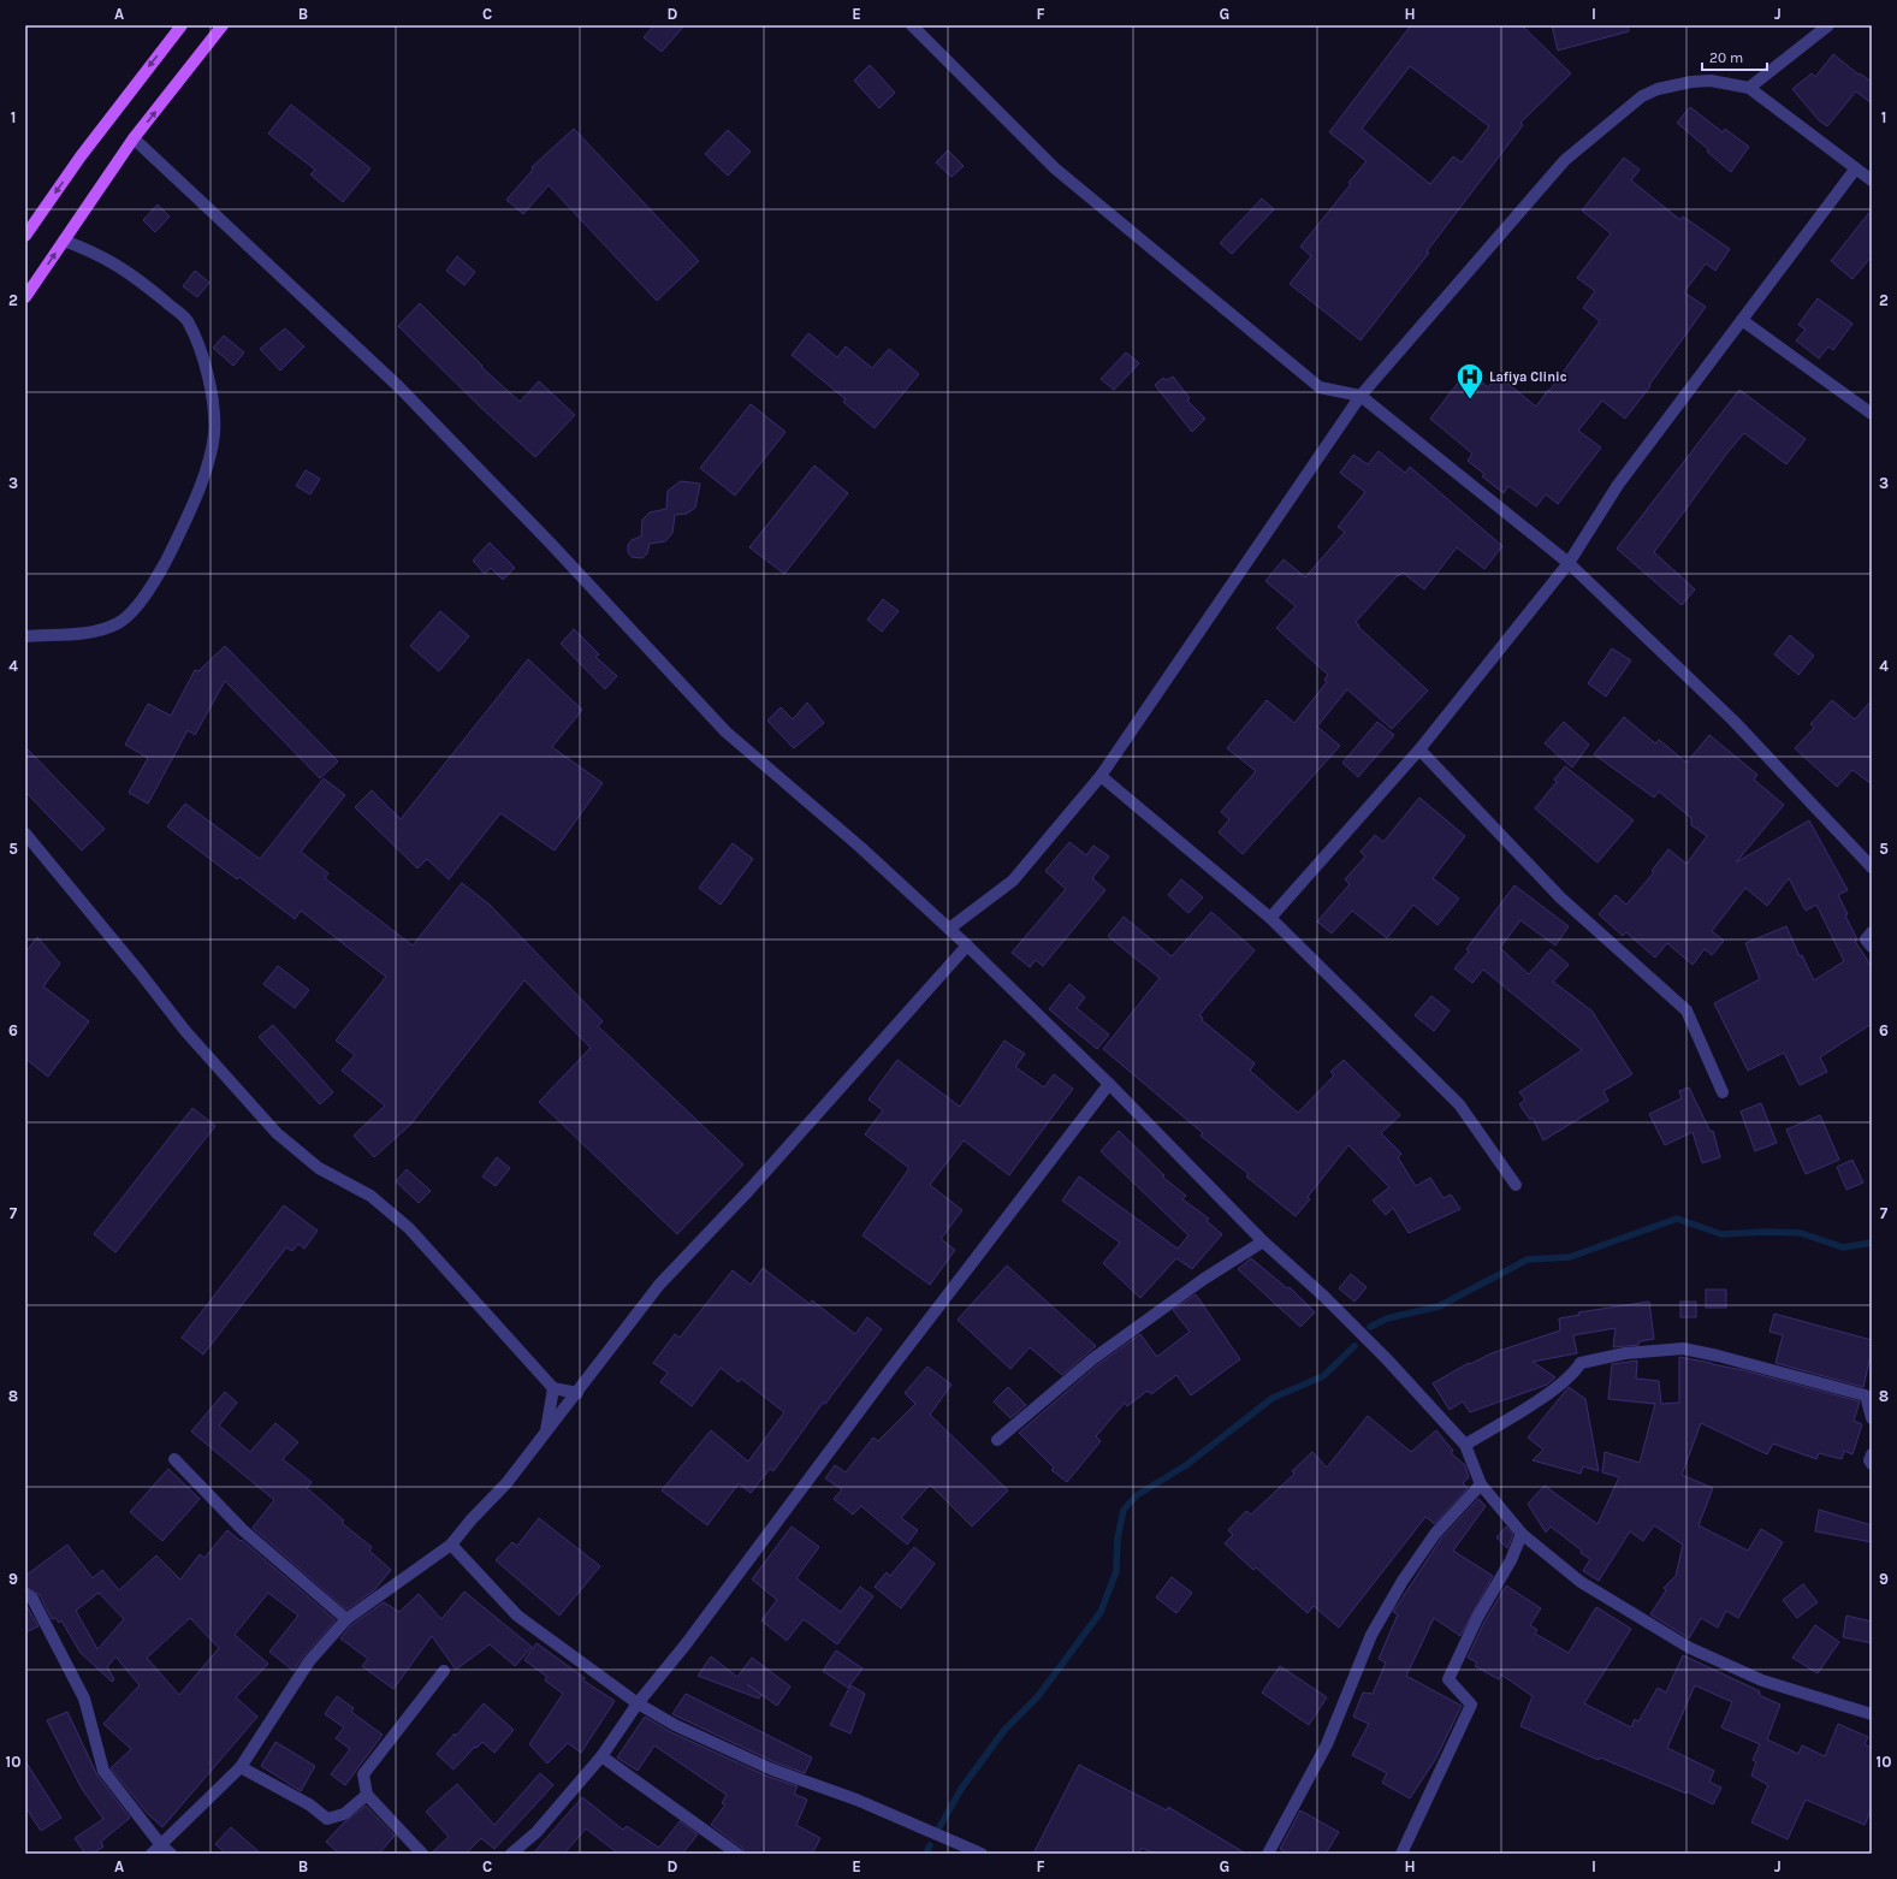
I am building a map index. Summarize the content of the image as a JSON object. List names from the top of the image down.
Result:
{
  "places": {
    "hospital": ["Lafiya Clinic"]
  },
  "scale_bar": "20 m",
  "grid": {
    "columns": [
      "A",
      "B",
      "C",
      "D",
      "E",
      "F",
      "G",
      "H",
      "I",
      "J"
    ],
    "rows": [
      "1",
      "2",
      "3",
      "4",
      "5",
      "6",
      "7",
      "8",
      "9",
      "10"
    ]
  }
}
